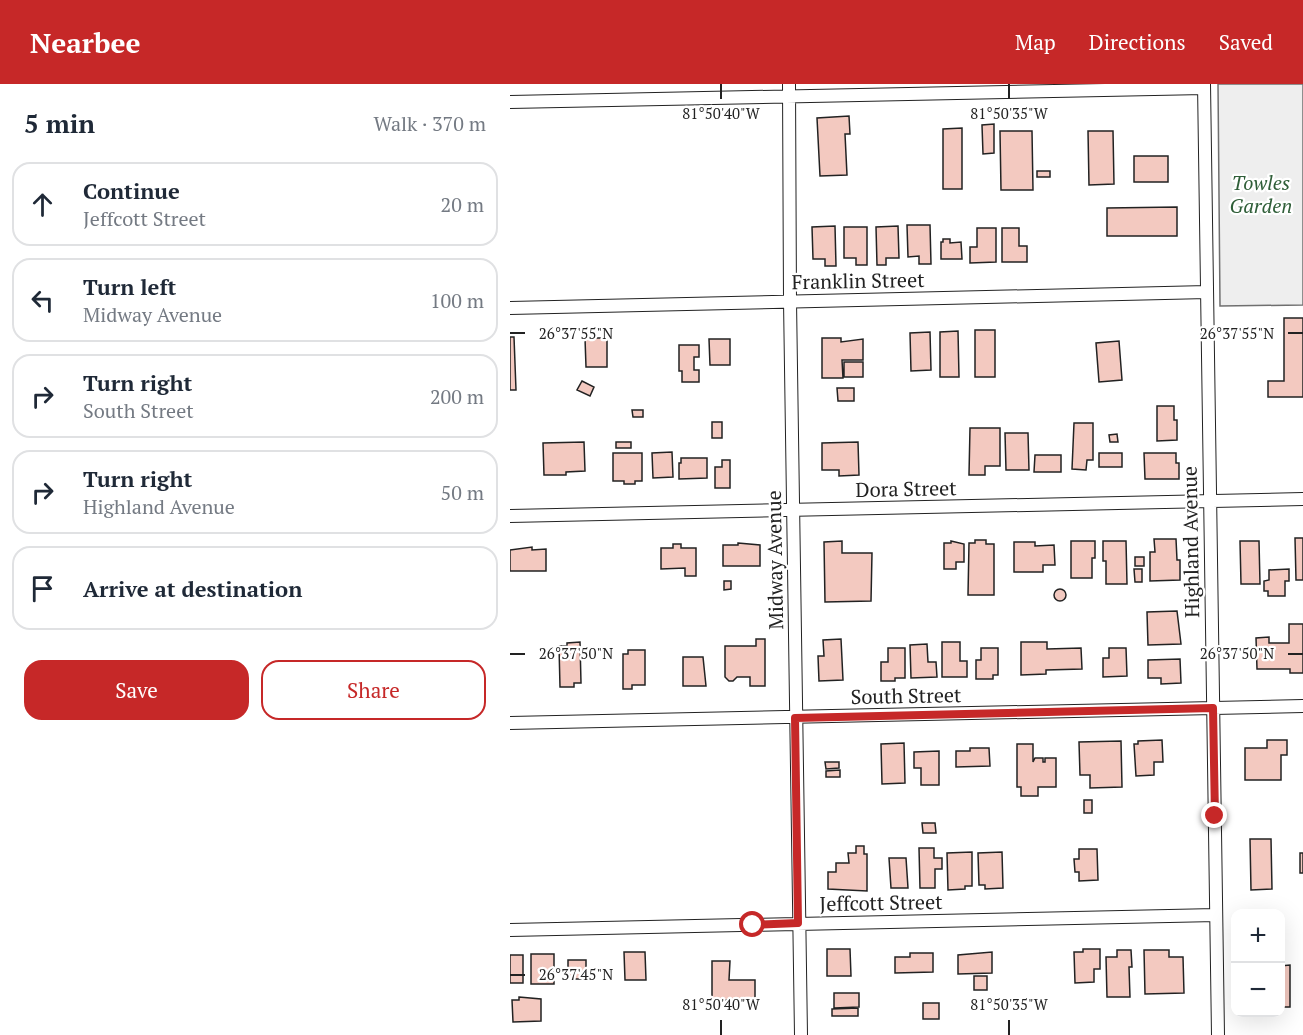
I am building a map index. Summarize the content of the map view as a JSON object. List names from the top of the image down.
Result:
{
  "streets": {
    "street": [
      "Franklin Street",
      "Dora Street",
      "Highland Avenue",
      "Midway Avenue",
      "South Street",
      "Jeffcott Street"
    ]
  },
  "crossings": [
    ["Franklin Street", "Highland Avenue"],
    ["Franklin Street", "Midway Avenue"],
    ["Dora Street", "Highland Avenue"],
    ["Dora Street", "Midway Avenue"],
    ["Highland Avenue", "South Street"],
    ["Highland Avenue", "Jeffcott Street"],
    ["Midway Avenue", "South Street"],
    ["Midway Avenue", "Jeffcott Street"]
  ],
  "parks": ["Towles Garden"],
  "page": {
    "header": "Nearbee",
    "nav": ["Map", "Directions", "Saved"],
    "heading": ["5 min", "Walk · 370 m"],
    "list": [
      ["Continue", "Jeffcott Street", "20 m"],
      ["Turn left", "Midway Avenue", "100 m"],
      ["Turn right", "South Street", "200 m"],
      ["Turn right", "Highland Avenue", "50 m"],
      "Arrive at destination"
    ],
    "buttons": ["Save", "Share"],
    "map_buttons": ["+", "−"]
  },
  "coordinates": [
    "81°50'40\"W",
    "81°50'35\"W",
    "26°37'55\"N",
    "26°37'50\"N",
    "26°37'45\"N"
  ]
}
